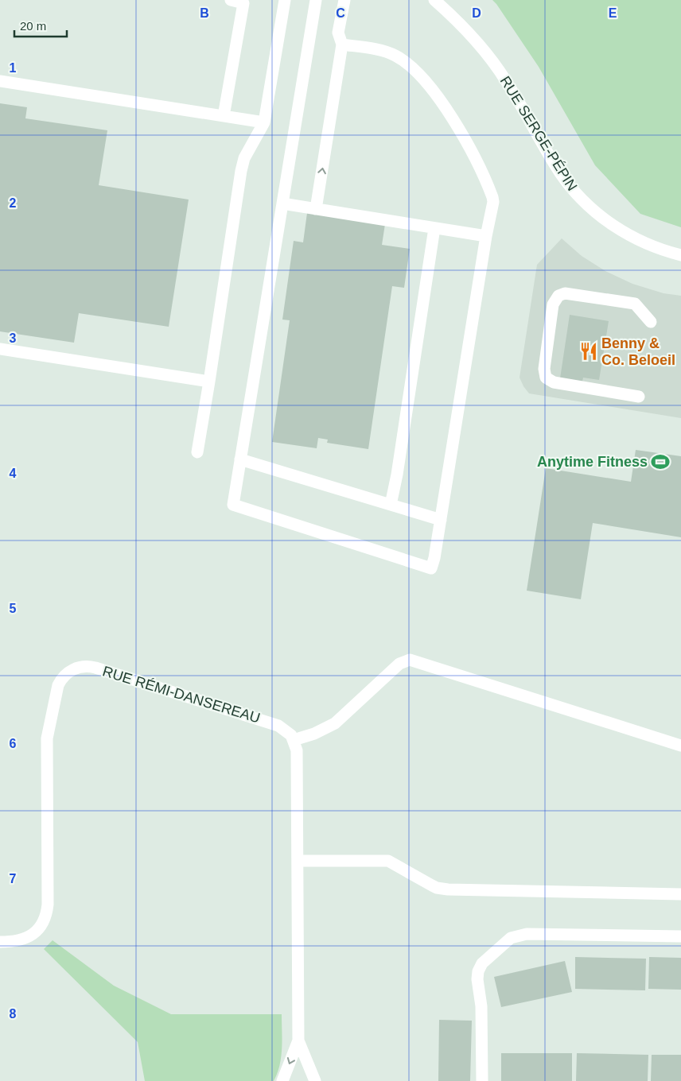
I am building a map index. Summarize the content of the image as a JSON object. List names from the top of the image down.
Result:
{
  "streets": {
    "street": ["RUE SERGE-PÉPIN", "RUE RÉMI-DANSEREAU"]
  },
  "places": {
    "restaurant": ["Benny & Co. Beloeil"],
    "sports": ["Anytime Fitness"]
  },
  "scale_bar": "20 m",
  "grid": {
    "columns": [
      "B",
      "C",
      "D",
      "E"
    ],
    "rows": [
      "1",
      "2",
      "3",
      "4",
      "5",
      "6",
      "7",
      "8"
    ]
  }
}
